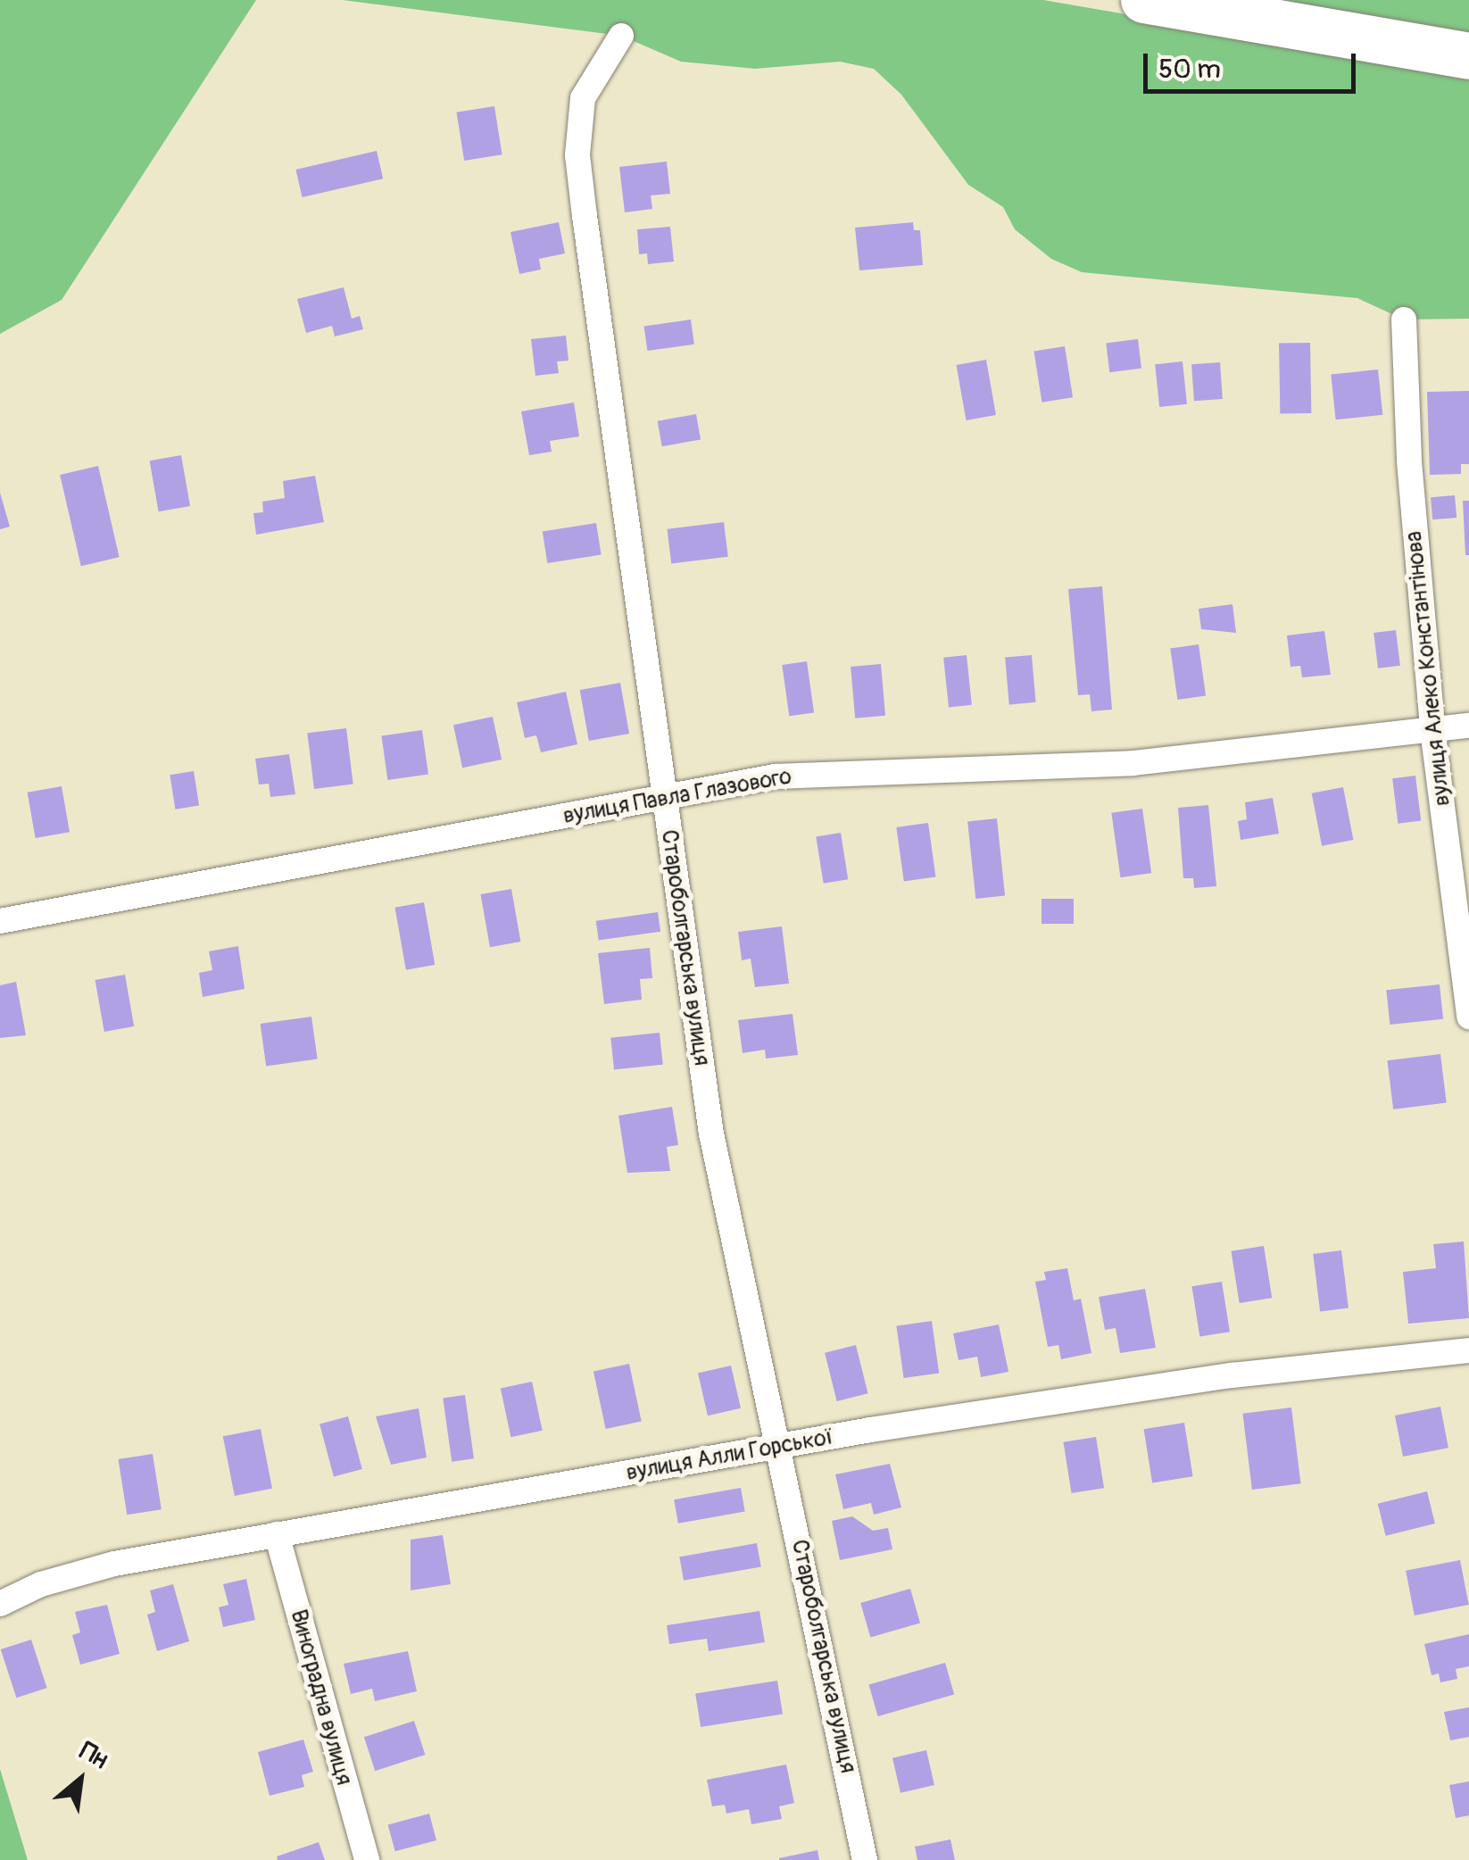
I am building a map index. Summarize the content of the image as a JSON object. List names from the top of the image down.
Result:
{
  "streets": {
    "street": [
      "вулиця Алеко Константінова",
      "вулиця Павла Глазового",
      "Староболгарська вулиця",
      "вулиця Алли Горської",
      "Виноградна вулиця"
    ]
  },
  "crossings": [
    ["вулиця Алеко Константінова", "вулиця Павла Глазового"],
    ["вулиця Павла Глазового", "Староболгарська вулиця"],
    ["Староболгарська вулиця", "вулиця Алли Горської"],
    ["вулиця Алли Горської", "Виноградна вулиця"]
  ],
  "scale_bar": "50 m",
  "north": "top right"
}
